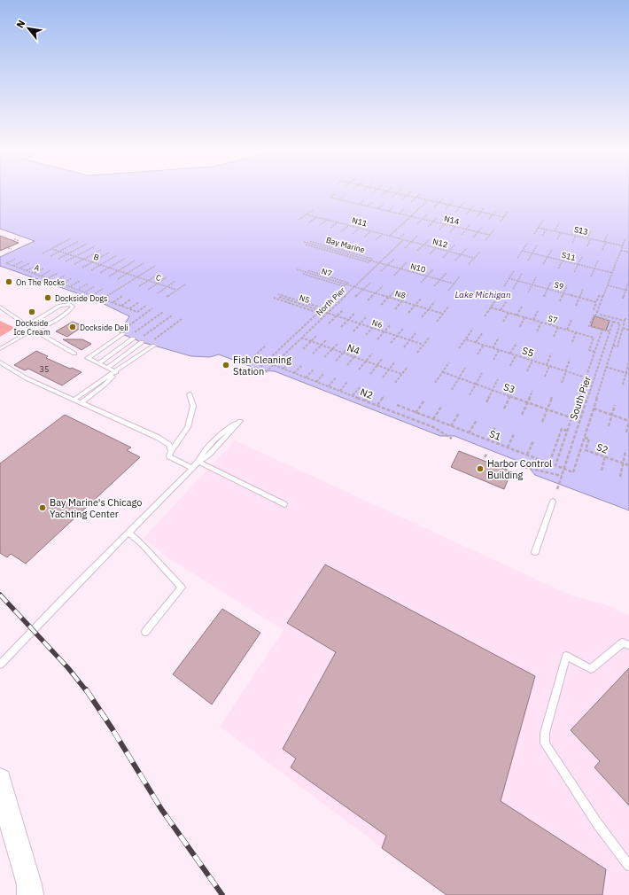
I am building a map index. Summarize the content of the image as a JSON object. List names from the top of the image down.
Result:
{
  "streets": {
    "path": [
      "N14",
      "N11",
      "S13",
      "N12",
      "Bay Marine",
      "S11",
      "B",
      "A",
      "N10",
      "N7",
      "C",
      "S9",
      "N8",
      "N5",
      "North Pier",
      "S7",
      "N6",
      "N4",
      "S5",
      "S3",
      "N2",
      "South Pier",
      "S1",
      "S2"
    ]
  },
  "crossings": [
    ["N11", "N12"],
    ["N12", "North Pier"],
    ["Bay Marine", "N10"],
    ["B", "C"],
    ["N7", "N8"],
    ["N5", "N6"],
    ["North Pier", "N4"],
    ["North Pier", "N2"]
  ],
  "water": ["Lake Michigan"],
  "places": [
    "On The Rocks",
    "Dockside Dogs",
    "Dockside Ice Cream",
    "Dockside Deli",
    "Fish Cleaning Station",
    "Harbor Control Building",
    "Bay Marine's Chicago Yachting Center"
  ],
  "house_numbers": ["35"],
  "north": "top left"
}
